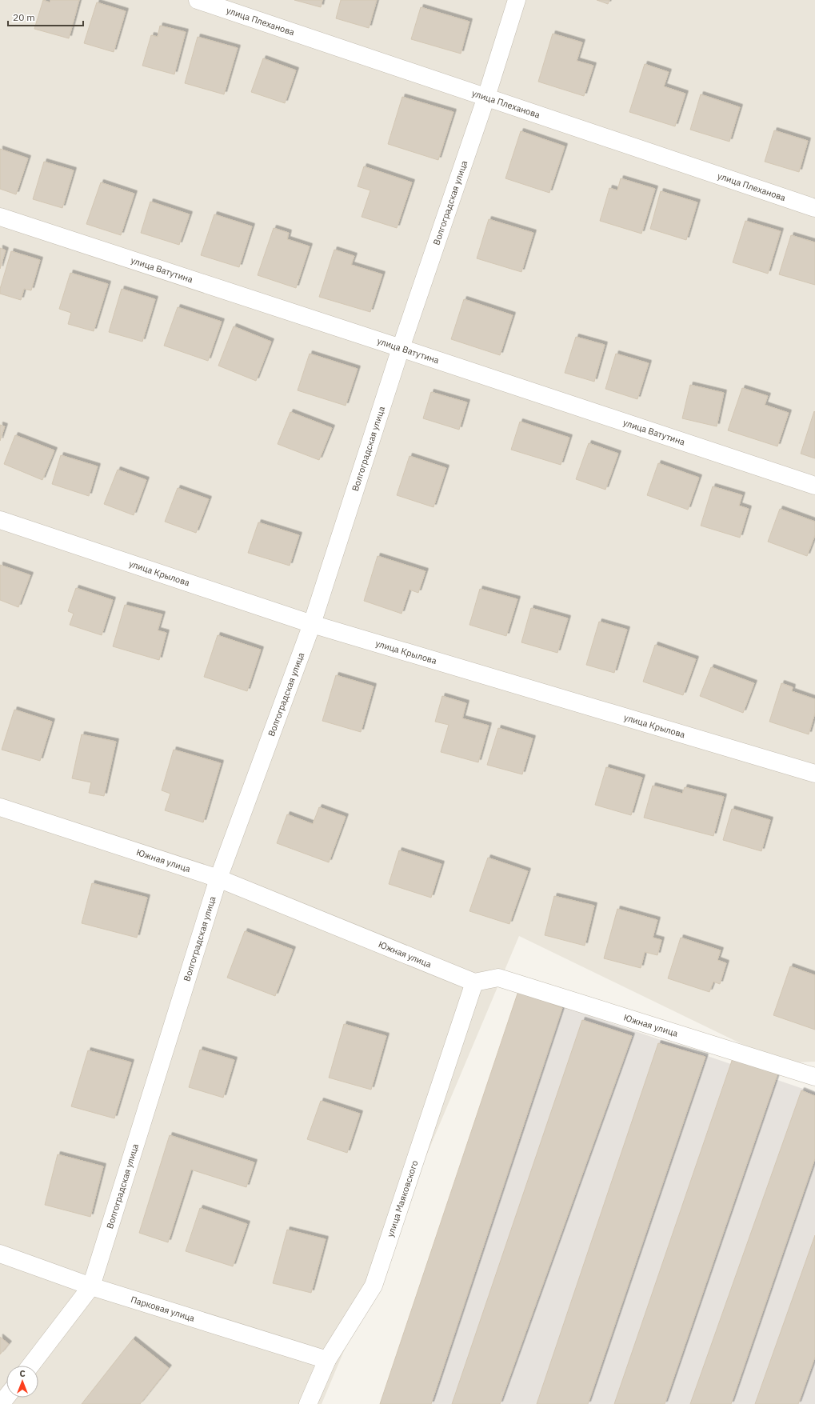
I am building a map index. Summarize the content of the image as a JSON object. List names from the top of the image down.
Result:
{
  "streets": {
    "street": [
      "улица Плеханова",
      "Волгоградская улица",
      "улица Ватутина",
      "улица Крылова",
      "Южная улица",
      "улица Маяковского",
      "Парковая улица"
    ]
  },
  "crossings": [
    ["улица Плеханова", "Волгоградская улица"],
    ["Волгоградская улица", "улица Ватутина"],
    ["Волгоградская улица", "улица Крылова"],
    ["Волгоградская улица", "Южная улица"],
    ["Волгоградская улица", "Парковая улица"],
    ["Южная улица", "улица Маяковского"],
    ["улица Маяковского", "Парковая улица"]
  ],
  "scale_bar": "20 m",
  "north": "top"
}
